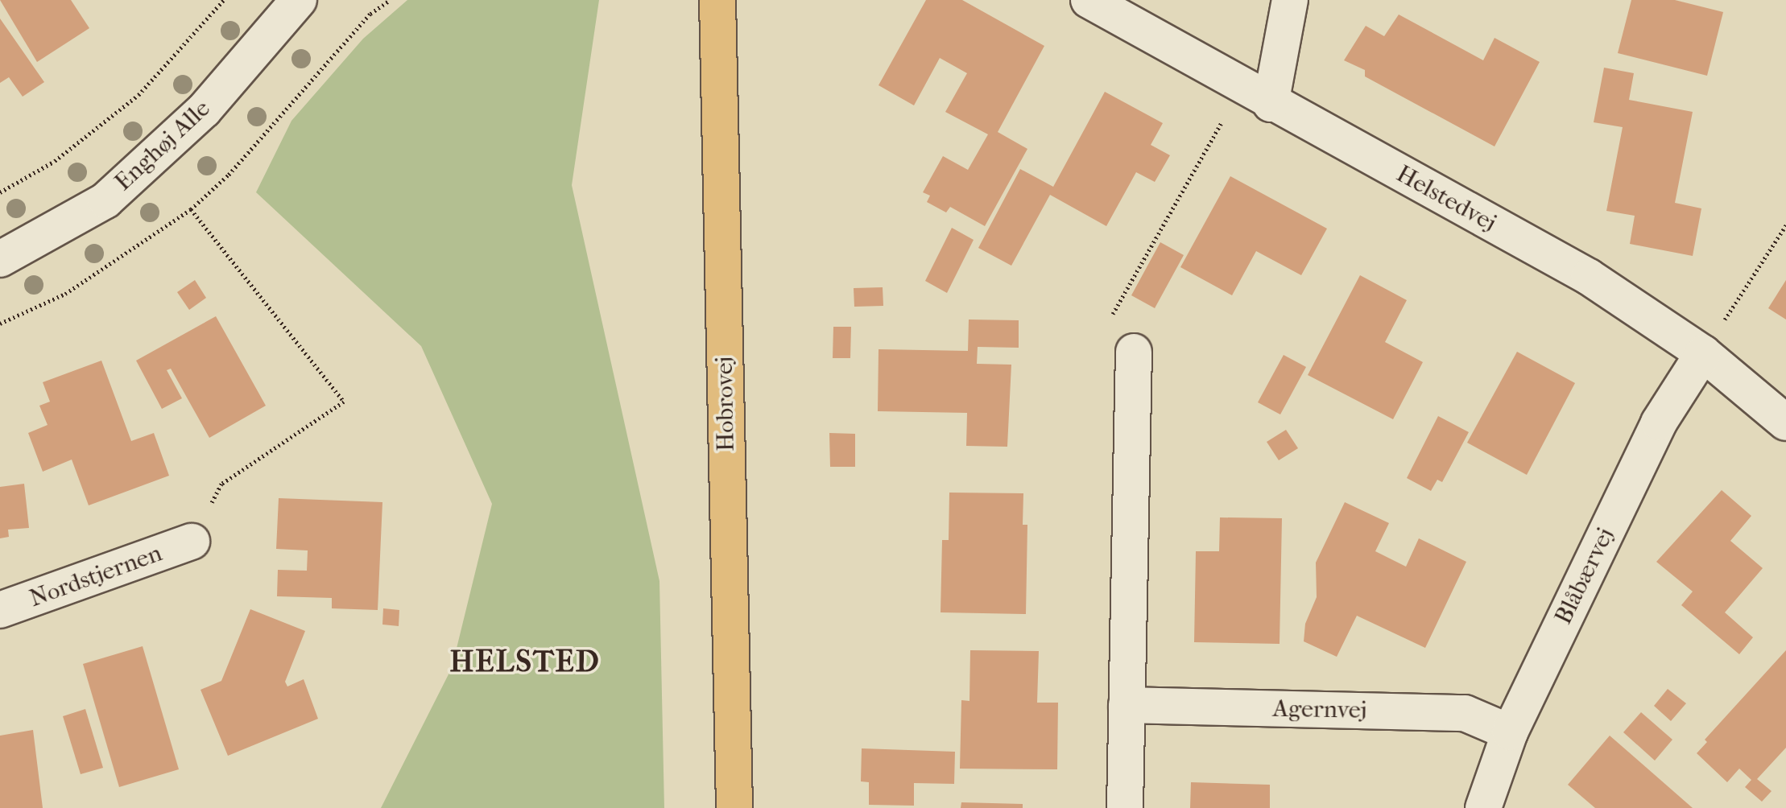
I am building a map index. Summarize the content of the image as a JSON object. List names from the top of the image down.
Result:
{
  "streets": {
    "main road": ["Hobrovej"],
    "street": [
      "Enghøj Alle",
      "Helstedvej",
      "Nordstjernen",
      "Blåbærvej",
      "Agernvej"
    ]
  },
  "crossings": [
    ["Helstedvej", "Blåbærvej"],
    ["Blåbærvej", "Agernvej"]
  ],
  "districts": ["HELSTED"]
}
